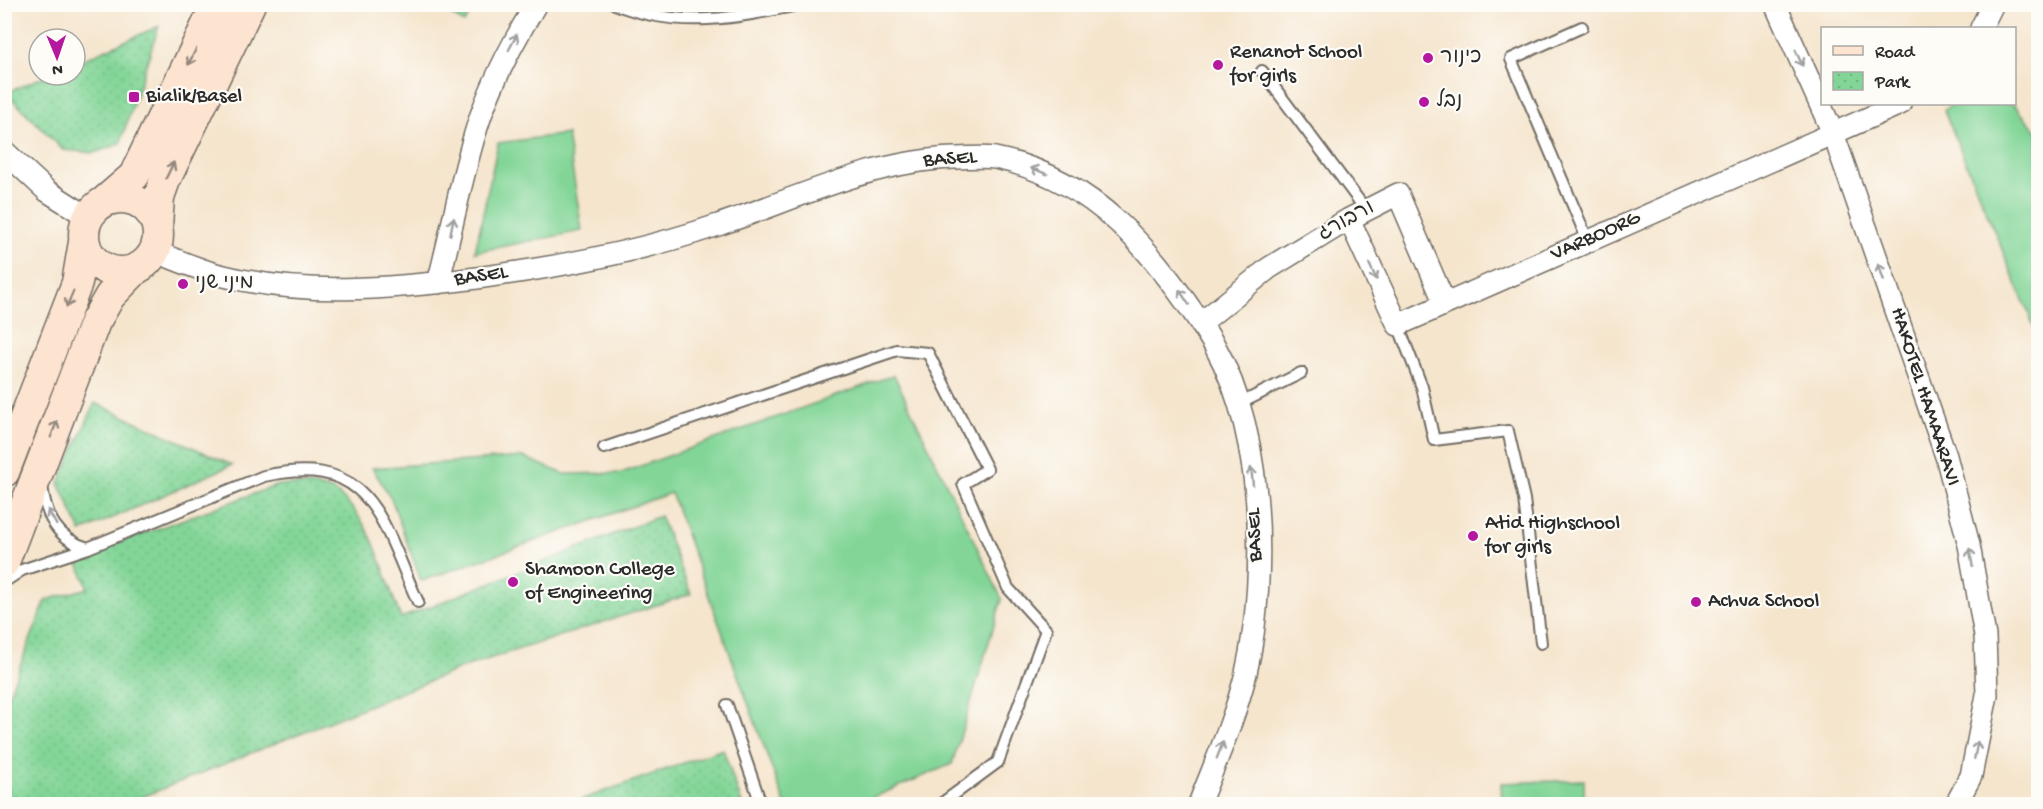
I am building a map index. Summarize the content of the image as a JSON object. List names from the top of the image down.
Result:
{
  "streets": {
    "street": [
      "BASEL",
      "ורבורג",
      "VARBOORG",
      "HAKOTEL HAMAARAVI"
    ]
  },
  "crossings": [
    ["BASEL", "ורבורג"],
    ["ורבורג", "VARBOORG"],
    ["VARBOORG", "HAKOTEL HAMAARAVI"]
  ],
  "places": {
    "other": [
      "כינור",
      "Renanot School for girls",
      "נבל",
      "מיני שני",
      "Atid Highschool for girls",
      "Shamoon College of Engineering",
      "Achva School"
    ],
    "transit": ["Bialik/Basel"]
  },
  "legend": ["Road", "Park"],
  "north": "bottom"
}
